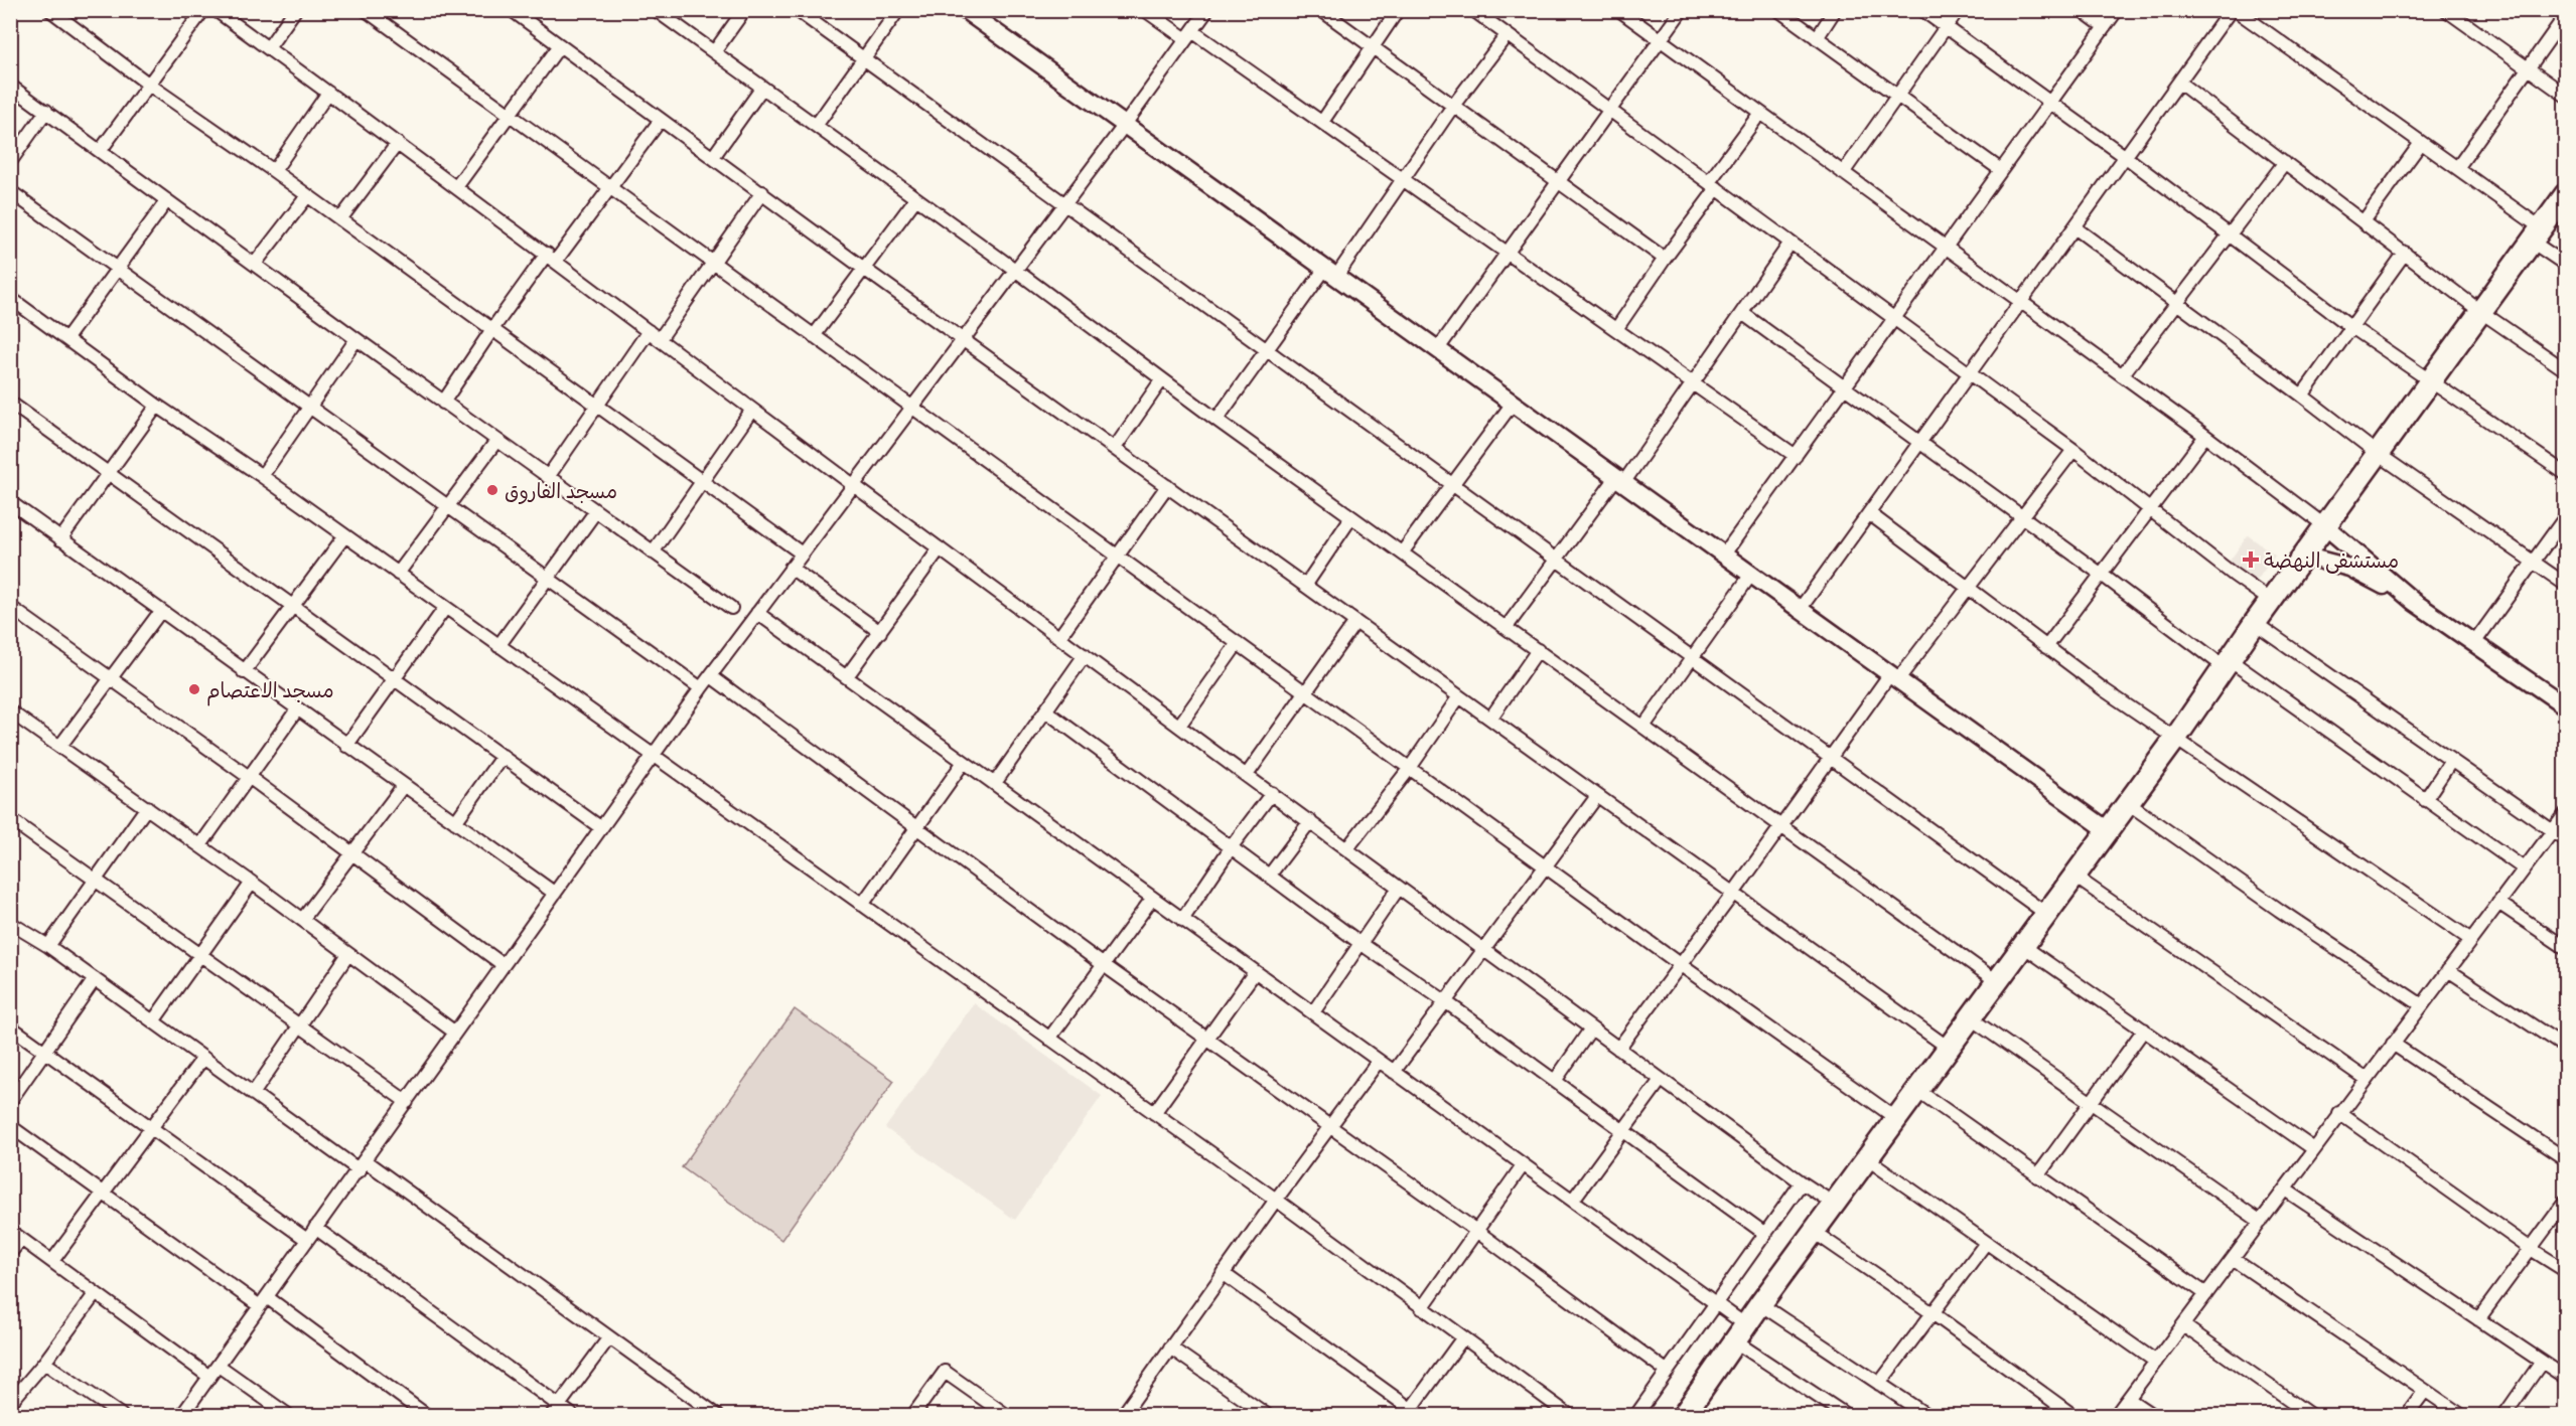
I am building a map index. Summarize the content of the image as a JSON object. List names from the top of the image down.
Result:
{
  "places": {
    "other": ["مسجد الفاروق", "مسجد الاعتصام"],
    "health": ["مستشفى النهضة"]
  }
}
